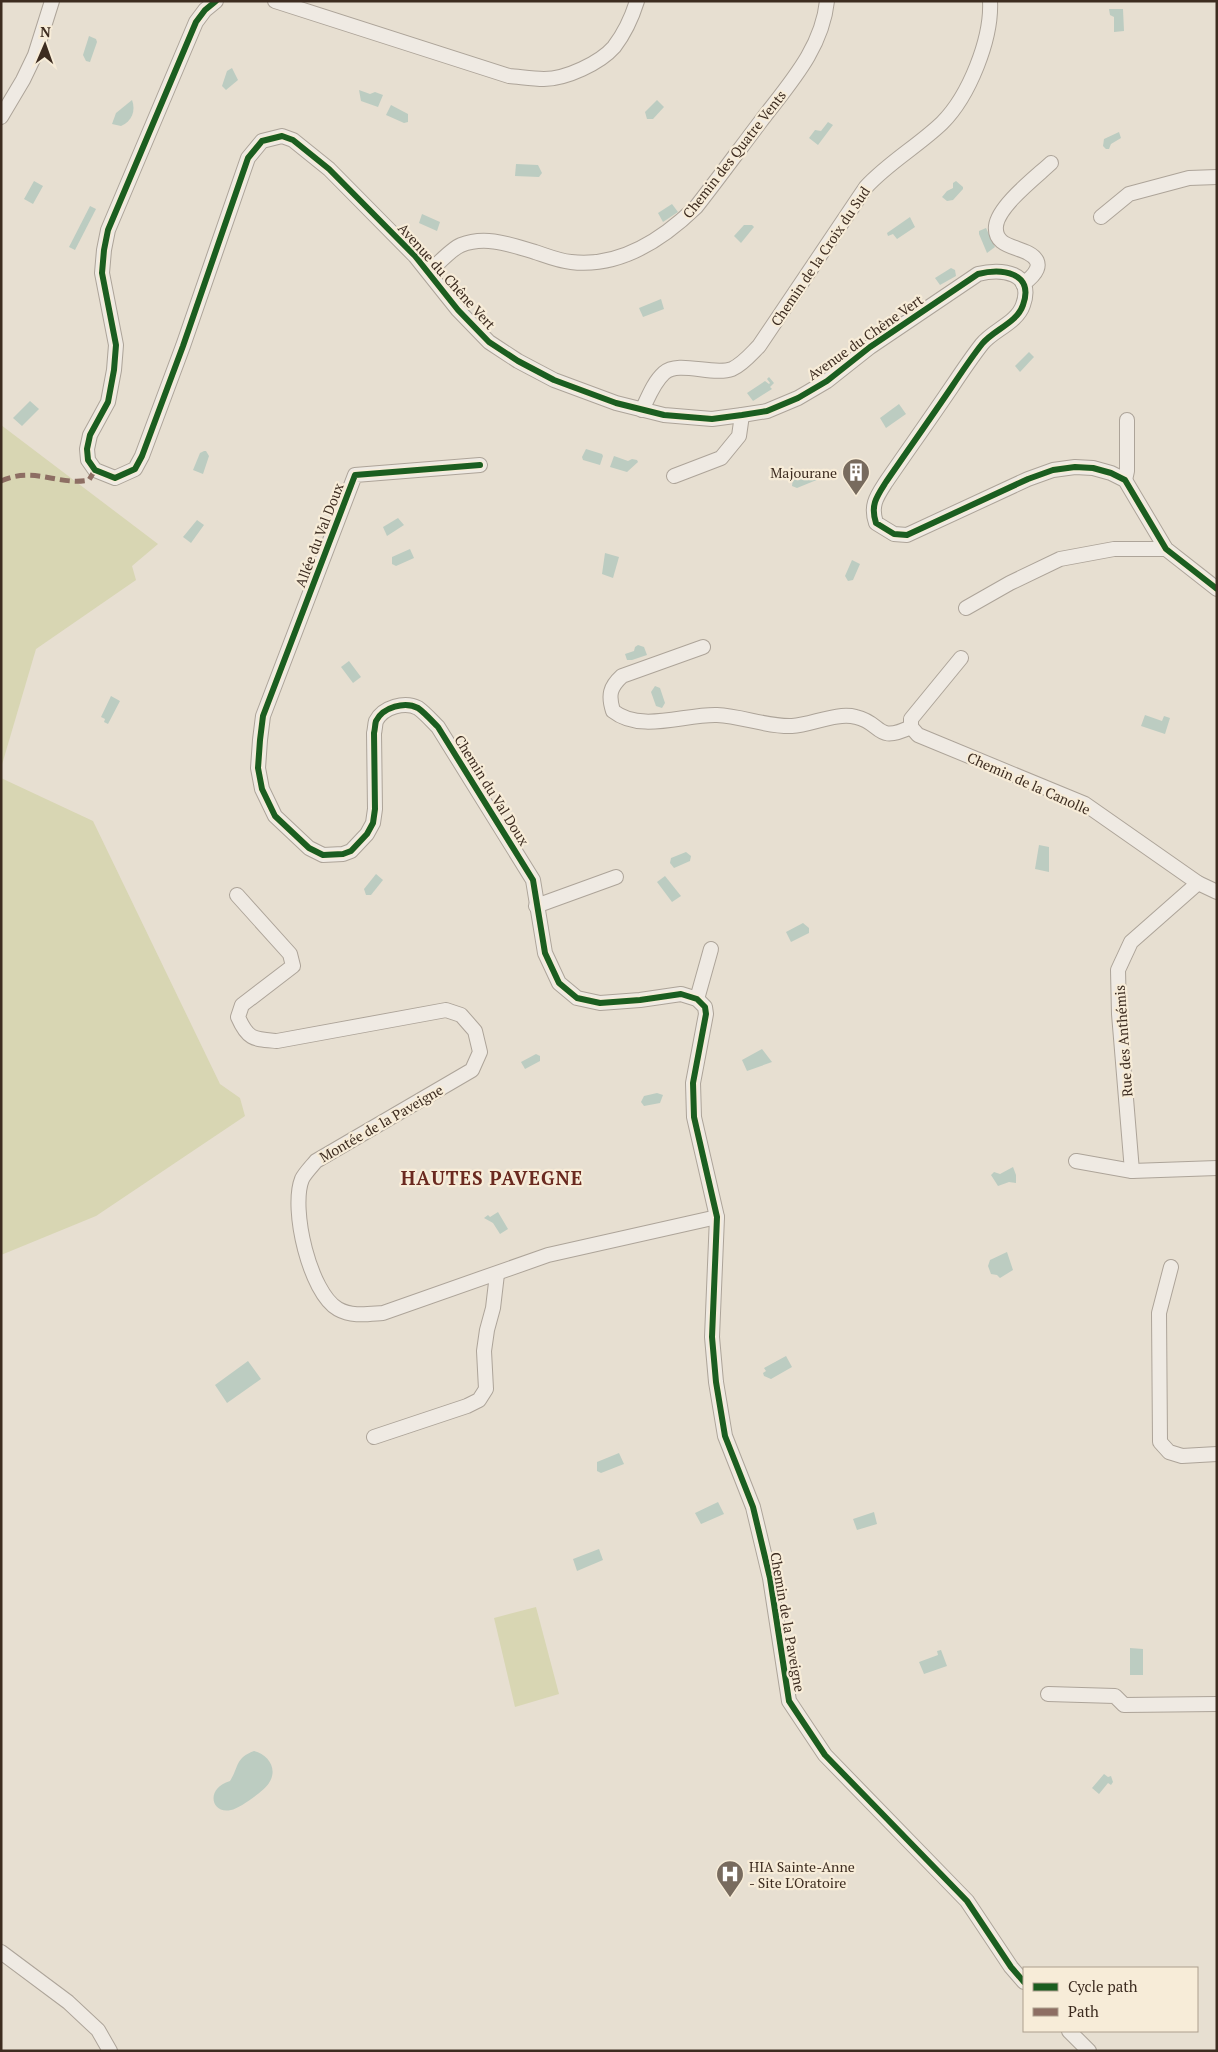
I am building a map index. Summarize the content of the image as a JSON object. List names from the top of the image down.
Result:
{
  "streets": {
    "street": [
      "Chemin des Quatre Vents",
      "Chemin de la Croix du Sud",
      "Avenue du Chêne Vert",
      "Allée du Val Doux",
      "Chemin de la Canolle",
      "Chemin du Val Doux",
      "Rue des Anthémis",
      "Montée de la Paveigne",
      "Chemin de la Paveigne"
    ]
  },
  "crossings": [
    ["Chemin des Quatre Vents", "Avenue du Chêne Vert"],
    ["Chemin de la Croix du Sud", "Avenue du Chêne Vert"],
    ["Allée du Val Doux", "Chemin du Val Doux"],
    ["Chemin de la Canolle", "Rue des Anthémis"],
    ["Montée de la Paveigne", "Chemin de la Paveigne"]
  ],
  "districts": ["HAUTES PAVEGNE"],
  "places": {
    "building": ["Majourane"],
    "hospital": ["HIA Sainte-Anne - Site L'Oratoire"]
  },
  "legend": ["Cycle path", "Path"],
  "north": "top"
}
